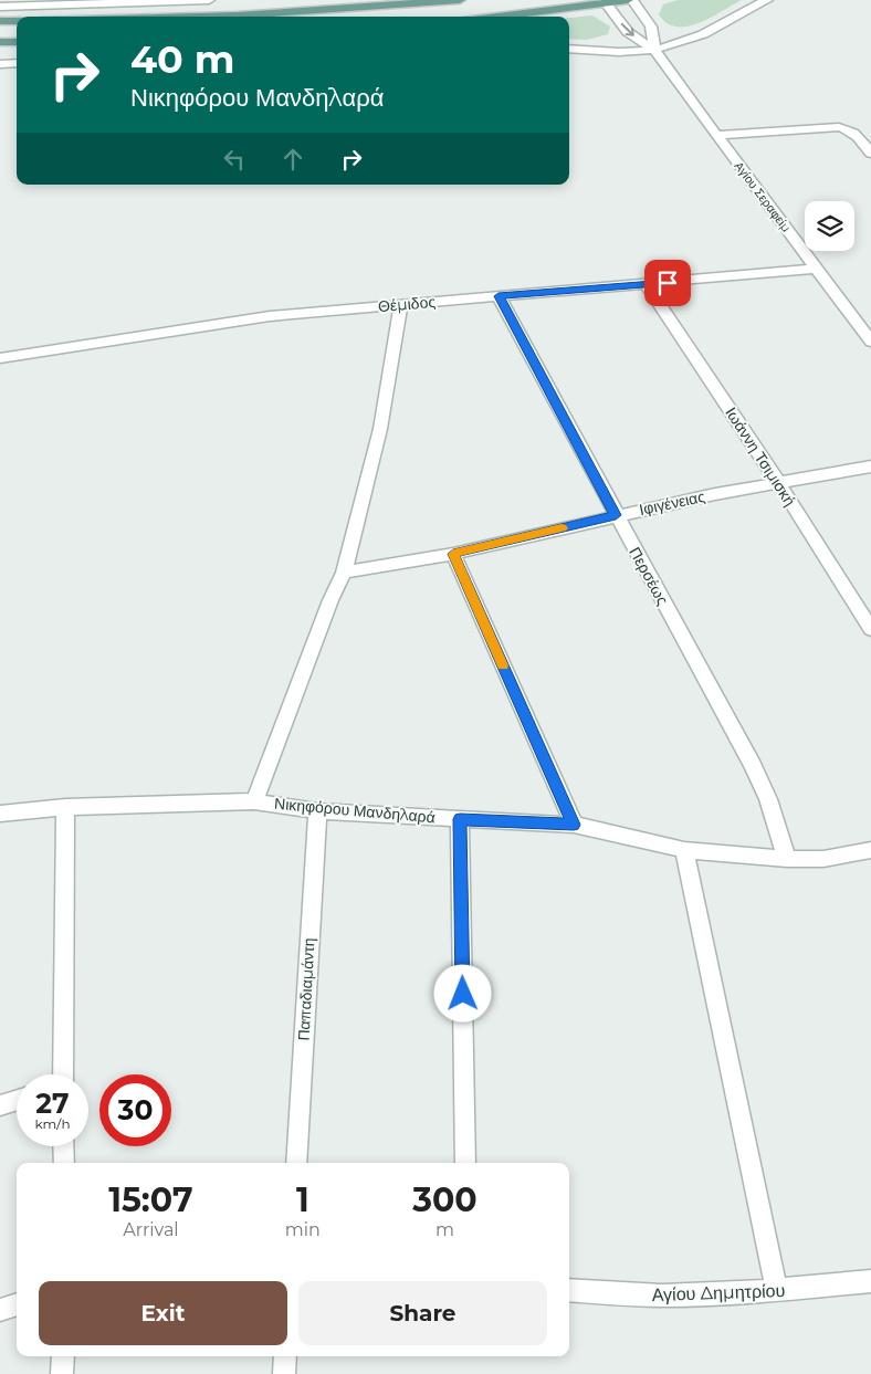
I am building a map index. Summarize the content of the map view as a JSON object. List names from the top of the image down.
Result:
{
  "streets": {
    "street": [
      "Αγίου Σεραφείμ",
      "Θέμιδος",
      "Ιωάννη Τσιμισκή",
      "Ιφιγένειας",
      "Περσέως",
      "Νικηφόρου Μανδηλαρά",
      "Παπαδιαμάντη",
      "Αγίου Δημητρίου"
    ]
  },
  "crossings": [
    ["Αγίου Σεραφείμ", "Θέμιδος"],
    ["Θέμιδος", "Ιωάννη Τσιμισκή"],
    ["Θέμιδος", "Περσέως"],
    ["Ιωάννη Τσιμισκή", "Ιφιγένειας"],
    ["Ιφιγένειας", "Περσέως"],
    ["Περσέως", "Νικηφόρου Μανδηλαρά"],
    ["Νικηφόρου Μανδηλαρά", "Παπαδιαμάντη"]
  ],
  "page": {
    "turn": ["40 m", "Νικηφόρου Μανδηλαρά"],
    "speed": "27 km/h",
    "limit": "30",
    "eta": [
      "15:07",
      "Arrival",
      "1",
      "min",
      "300",
      "m"
    ],
    "buttons": ["Exit", "Share"]
  }
}
